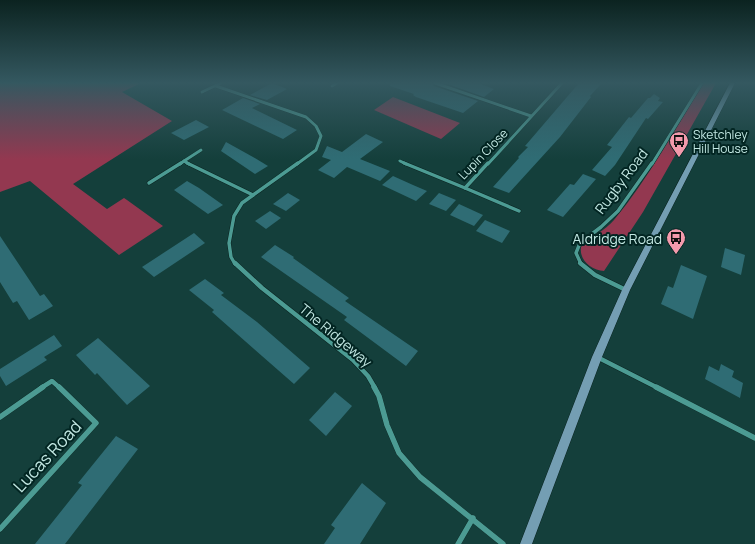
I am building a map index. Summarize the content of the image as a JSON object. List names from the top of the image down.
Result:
{
  "streets": {
    "street": [
      "Lupin Close",
      "Rugby Road",
      "The Ridgeway",
      "Lucas Road"
    ]
  },
  "places": {
    "bus stop": ["Sketchley Hill House", "Aldridge Road"]
  }
}
